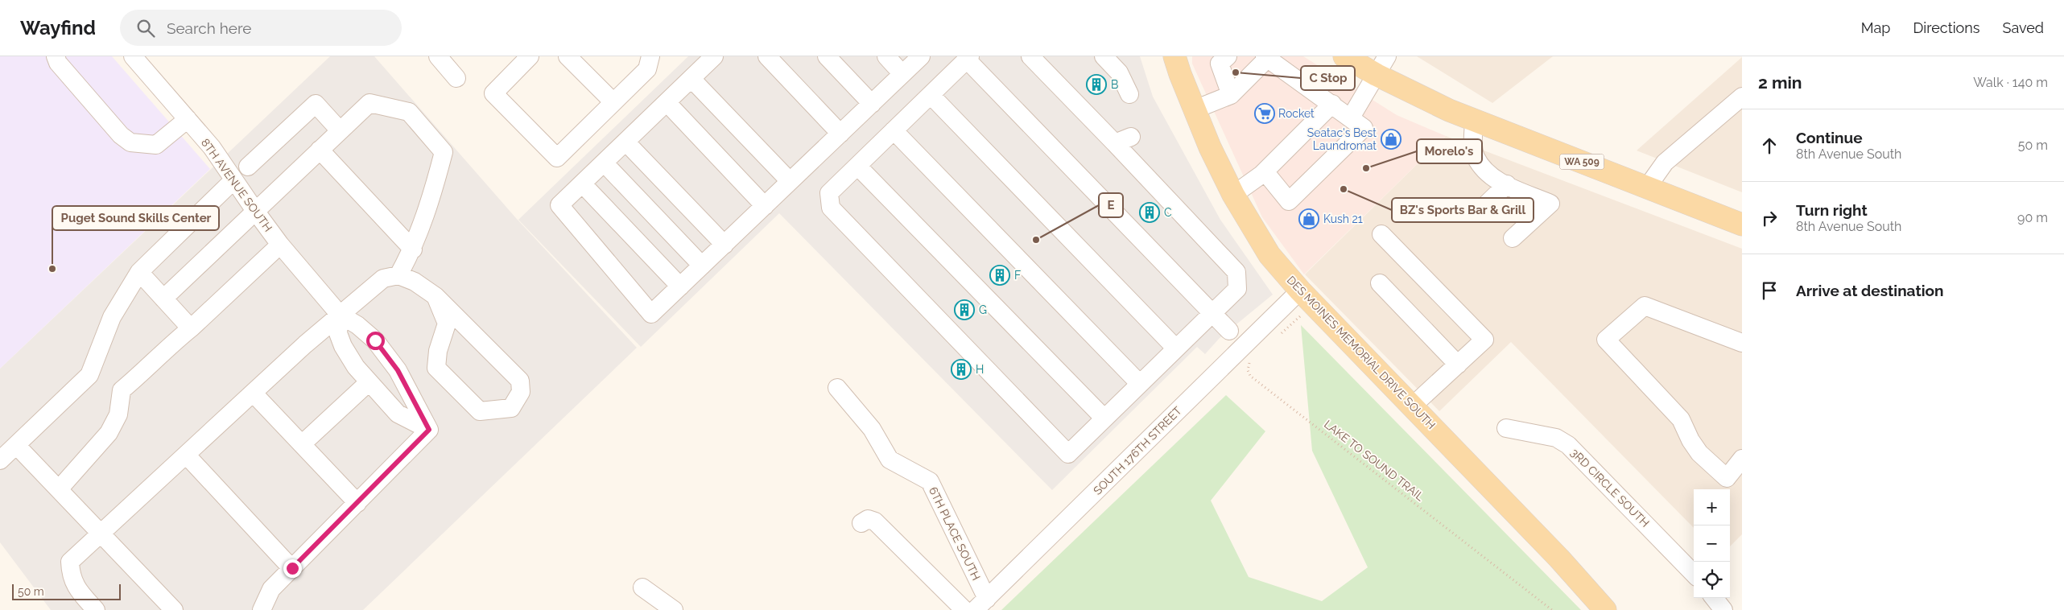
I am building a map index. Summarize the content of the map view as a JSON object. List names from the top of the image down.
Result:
{
  "streets": {
    "main road": ["WA 509", "DES MOINES MEMORIAL DRIVE SOUTH"],
    "street": [
      "8TH AVENUE SOUTH",
      "SOUTH 176TH STREET",
      "3RD CIRCLE SOUTH",
      "6TH PLACE SOUTH"
    ],
    "path": ["LAKE TO SOUND TRAIL"]
  },
  "crossings": [
    ["DES MOINES MEMORIAL DRIVE SOUTH", "SOUTH 176TH STREET"],
    ["SOUTH 176TH STREET", "6TH PLACE SOUTH"]
  ],
  "places": {
    "other": [
      "C Stop",
      "Morelo's",
      "BZ's Sports Bar & Grill",
      "E",
      "Puget Sound Skills Center"
    ],
    "building": [
      "B",
      "C",
      "F",
      "G",
      "H"
    ],
    "supermarket": ["Rocket"],
    "shop": ["Seatac's Best Laundromat", "Kush 21"]
  },
  "scale_bar": "50 m",
  "page": {
    "header": "Wayfind",
    "search": "Search here",
    "nav": ["Map", "Directions", "Saved"],
    "heading": ["2 min", "Walk · 140 m"],
    "list": [
      ["Continue", "8th Avenue South", "50 m"],
      ["Turn right", "8th Avenue South", "90 m"],
      "Arrive at destination"
    ],
    "map_buttons": ["+", "−"],
    "scale": "50 m"
  }
}
